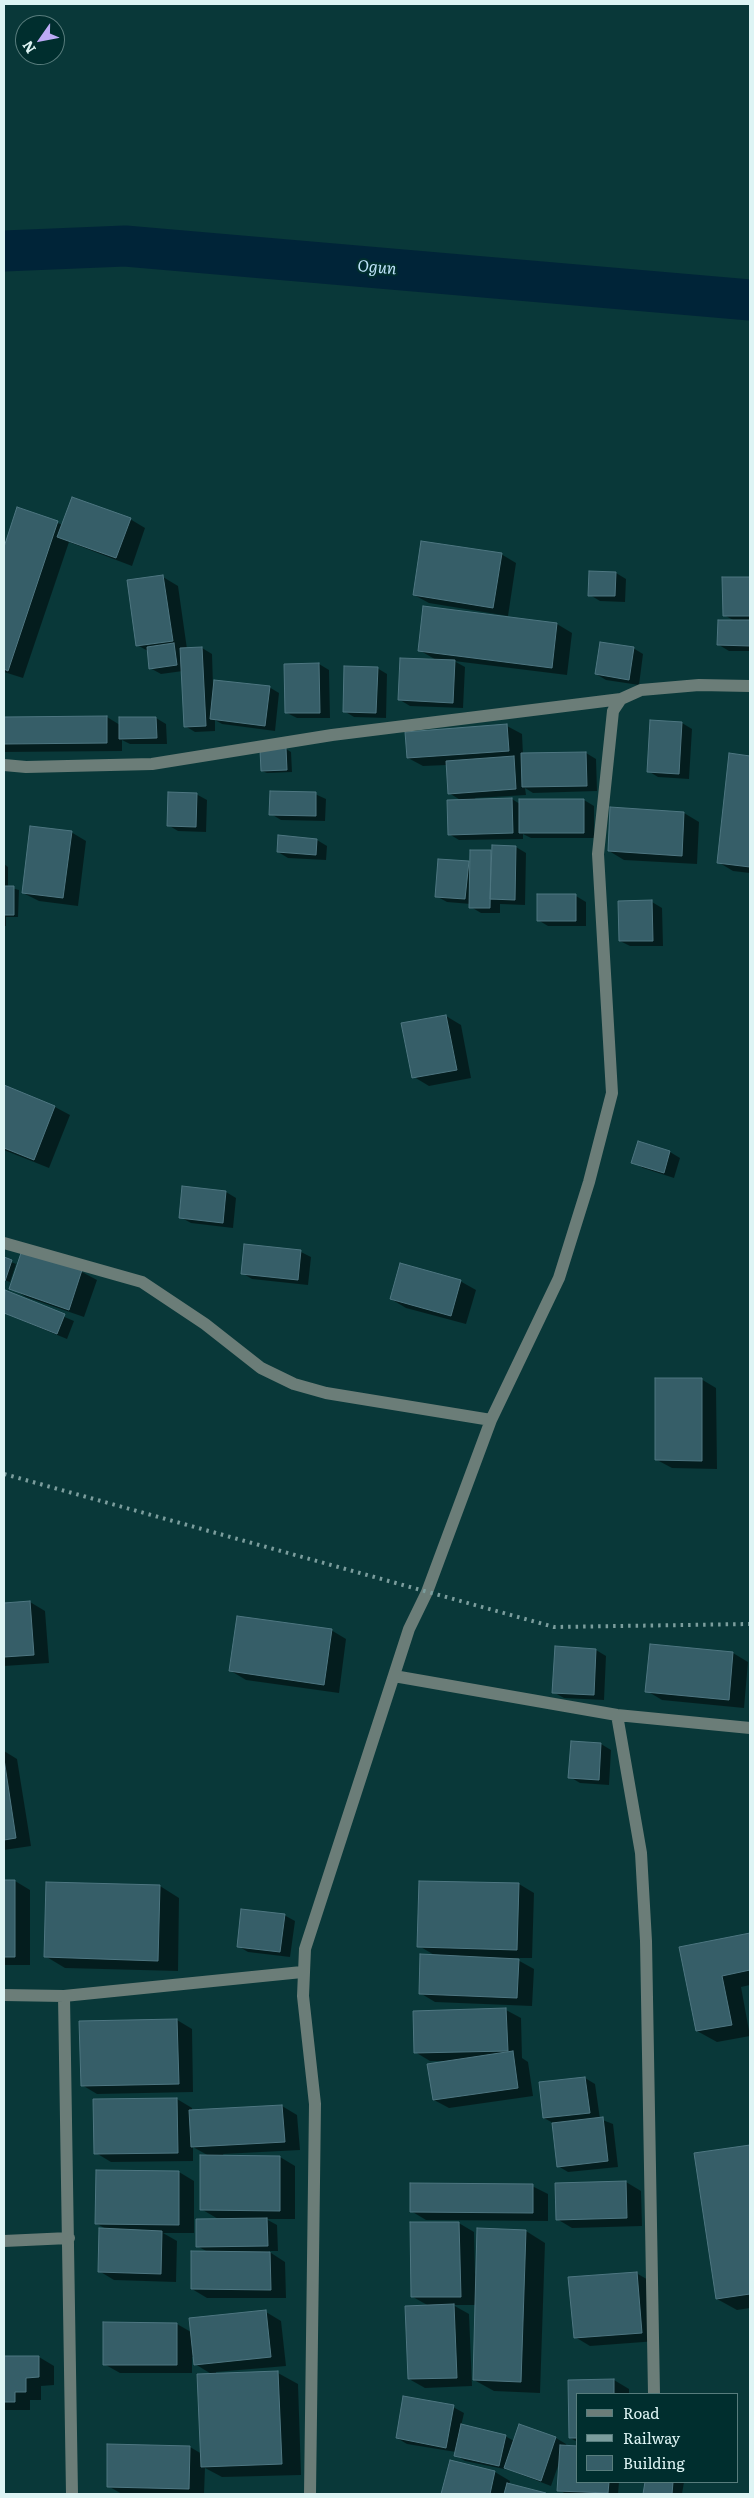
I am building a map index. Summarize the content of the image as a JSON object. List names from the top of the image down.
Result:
{
  "water": ["Ogun"],
  "legend": ["Road", "Railway", "Building"],
  "north": "bottom left"
}
